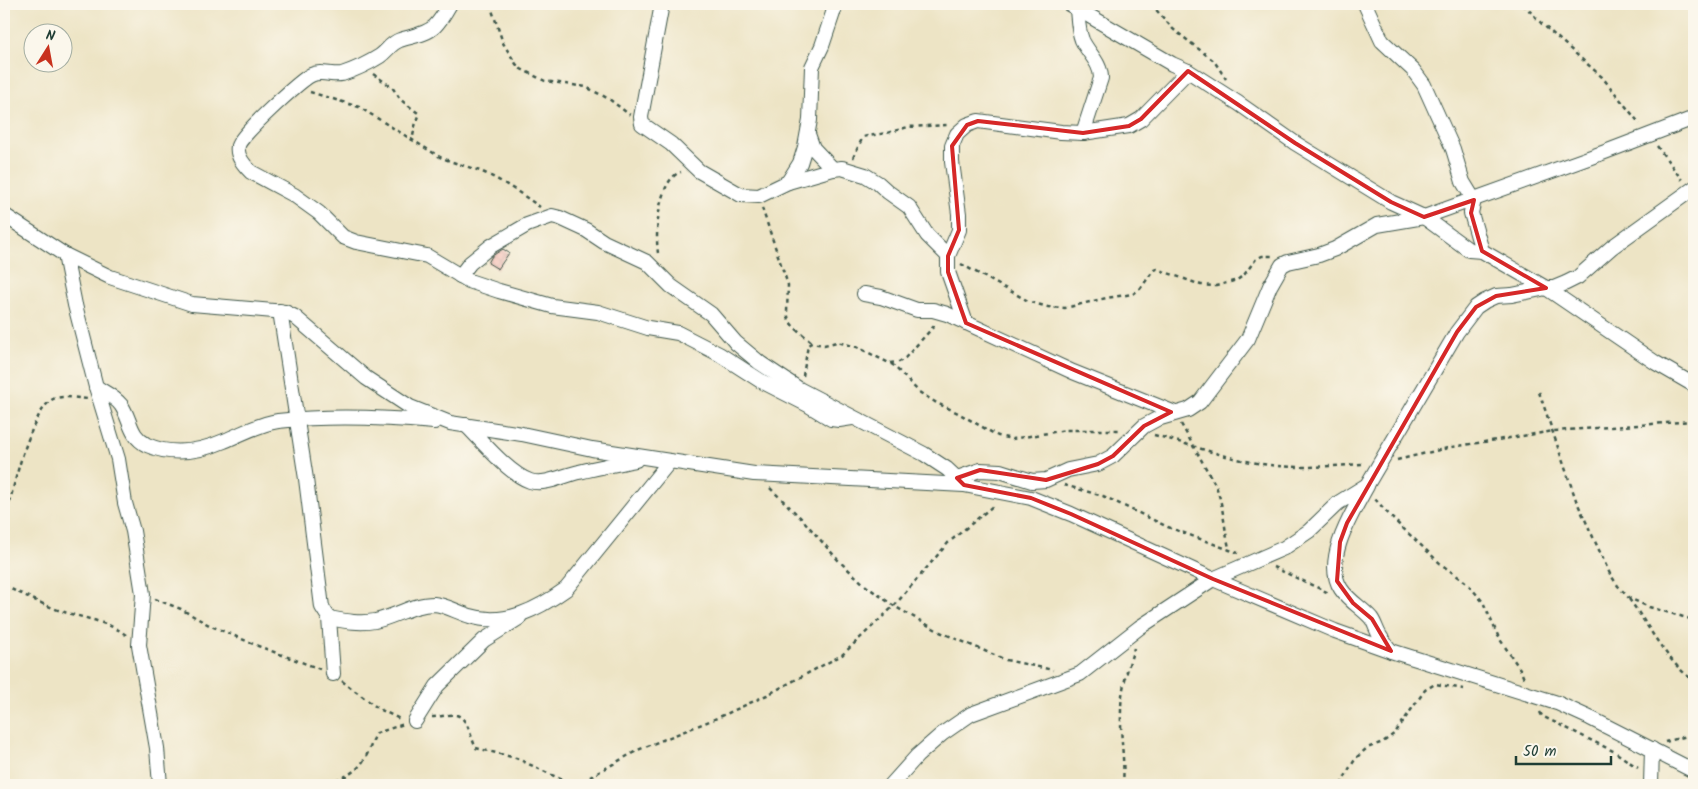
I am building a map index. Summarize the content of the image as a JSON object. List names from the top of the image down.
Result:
{
  "scale_bar": "50 m",
  "north": "top"
}
